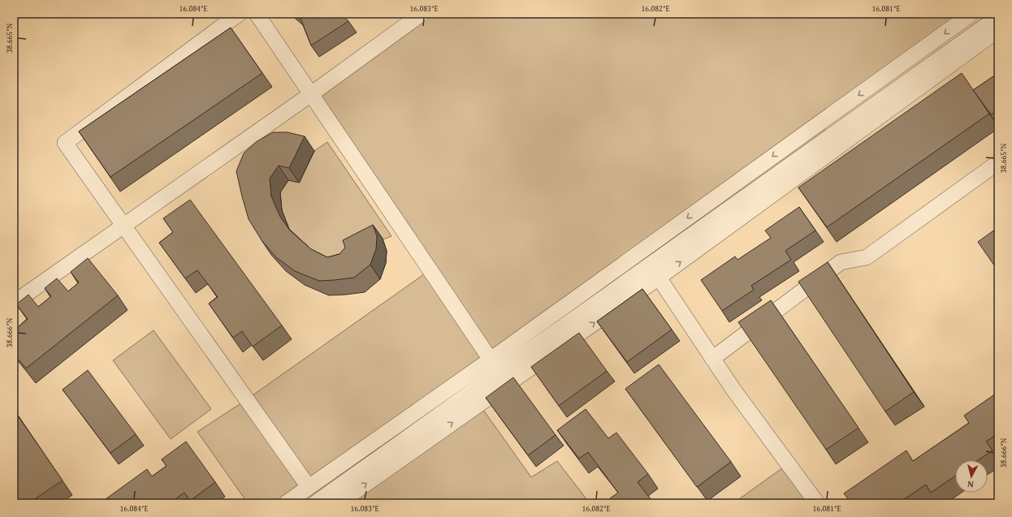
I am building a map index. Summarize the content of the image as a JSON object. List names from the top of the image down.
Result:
{
  "north": "bottom",
  "coordinates": [
    "16.084°E",
    "16.083°E",
    "16.082°E",
    "16.081°E",
    "38.665°N",
    "38.666°N"
  ]
}
